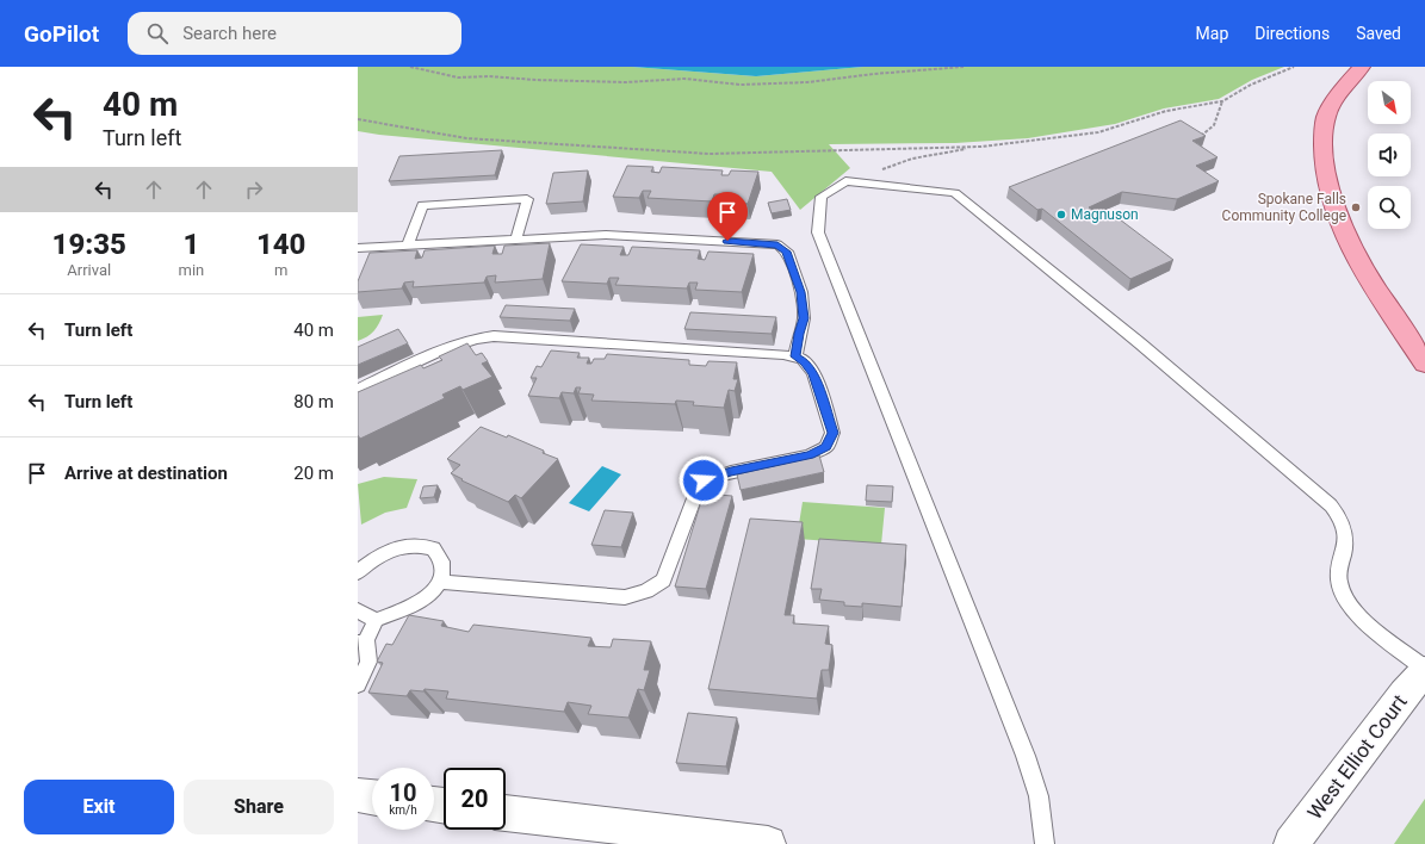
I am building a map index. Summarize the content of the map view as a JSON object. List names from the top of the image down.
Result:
{
  "streets": {
    "street": ["West Elliot Court"]
  },
  "places": ["Spokane Falls Community College", "Magnuson"],
  "north": "bottom right",
  "page": {
    "header": "GoPilot",
    "search": "Search here",
    "nav": ["Map", "Directions", "Saved"],
    "turn": ["40 m", "Turn left"],
    "eta": [
      "19:35",
      "Arrival",
      "1",
      "min",
      "140",
      "m"
    ],
    "list": [
      {
        "name": "Turn left",
        "value": "40 m"
      },
      {
        "name": "Turn left",
        "value": "80 m"
      },
      {
        "name": "Arrive at destination",
        "value": "20 m"
      }
    ],
    "speed": "10 km/h",
    "limit": "20",
    "buttons": ["Exit", "Share"]
  }
}
